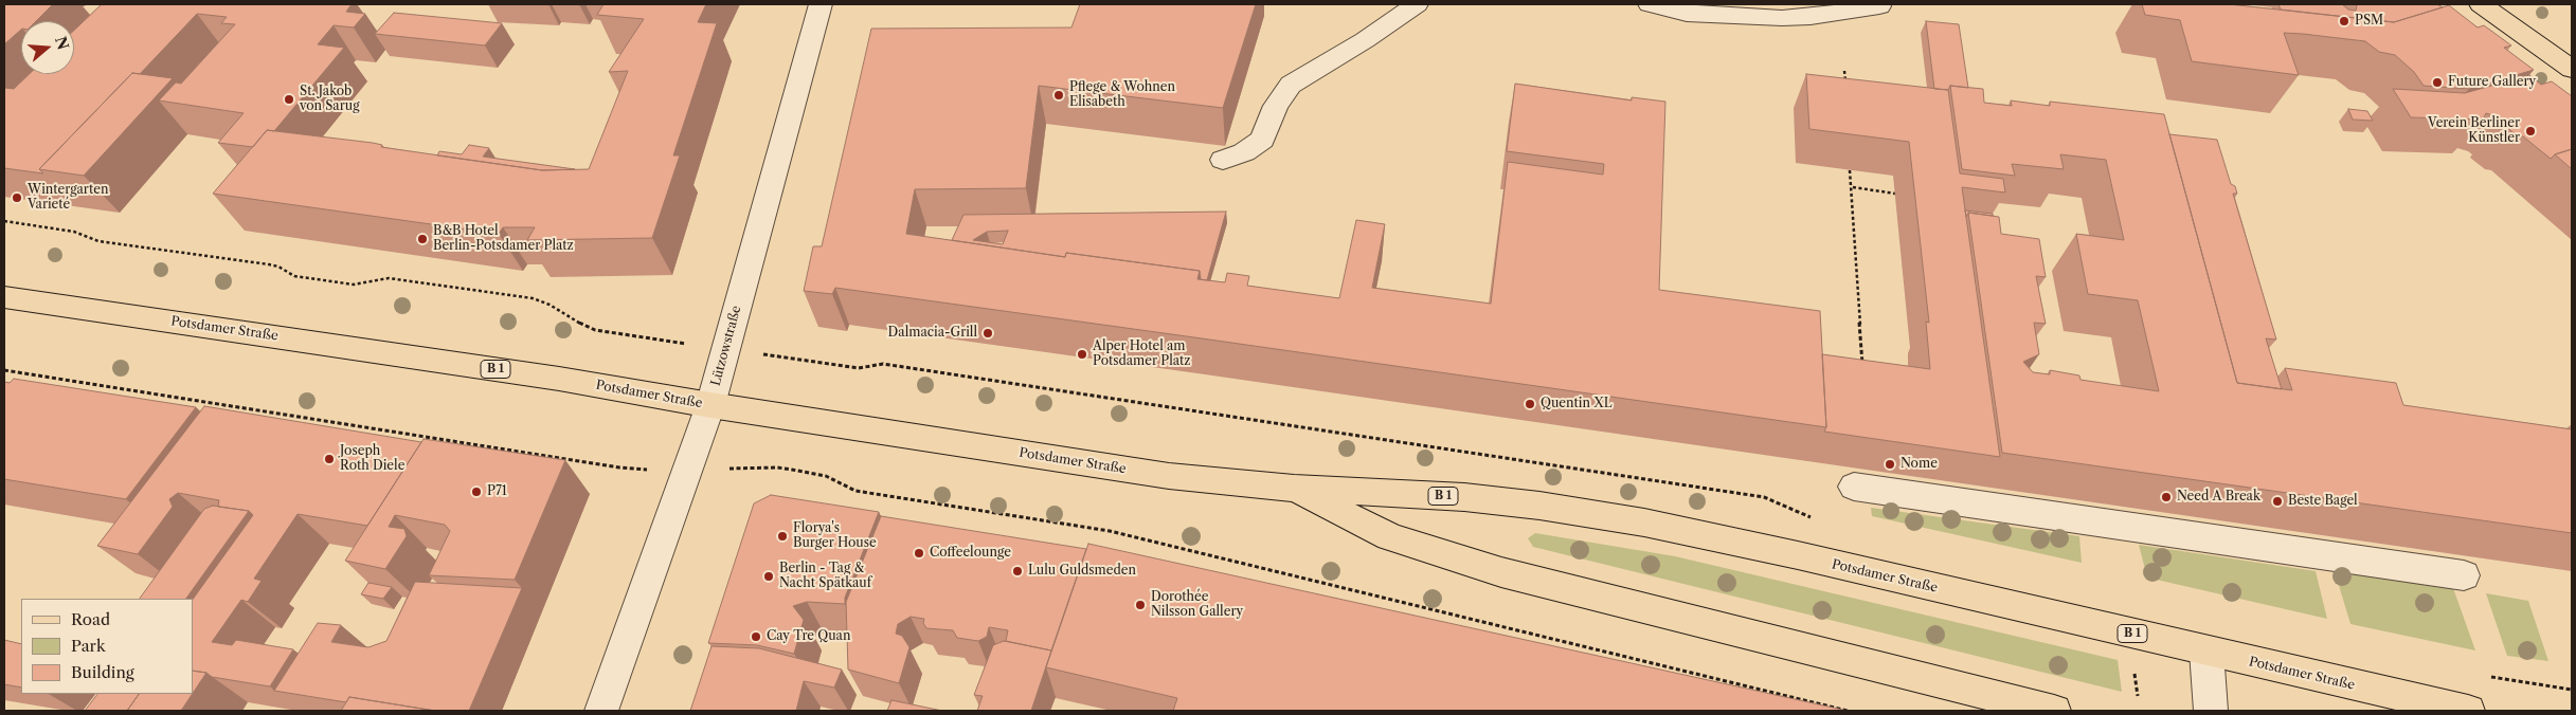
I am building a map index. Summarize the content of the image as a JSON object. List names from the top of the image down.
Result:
{
  "streets": {
    "main road": ["Potsdamer Straße", "B 1"],
    "street": ["Lützowstraße"]
  },
  "crossings": [
    ["Potsdamer Straße", "Lützowstraße"]
  ],
  "places": [
    "PSM",
    "Future Gallery",
    "Pflege & Wohnen Elisabeth",
    "St. Jakob von Sarug",
    "Verein Berliner Künstler",
    "Wintergarten Varieté",
    "B&B Hotel Berlin-Potsdamer Platz",
    "Dalmacia-Grill",
    "Alper Hotel am Potsdamer Platz",
    "Quentin XL",
    "Joseph Roth Diele",
    "Nome",
    "P71",
    "Need A Break",
    "Beste Bagel",
    "Florya's Burger House",
    "Coffeelounge",
    "Lulu Guldsmeden",
    "Berlin - Tag & Nacht Spätkauf",
    "Dorothée Nilsson Gallery",
    "Cay Tre Quan"
  ],
  "legend": ["Road", "Park", "Building"],
  "north": "right"
}
